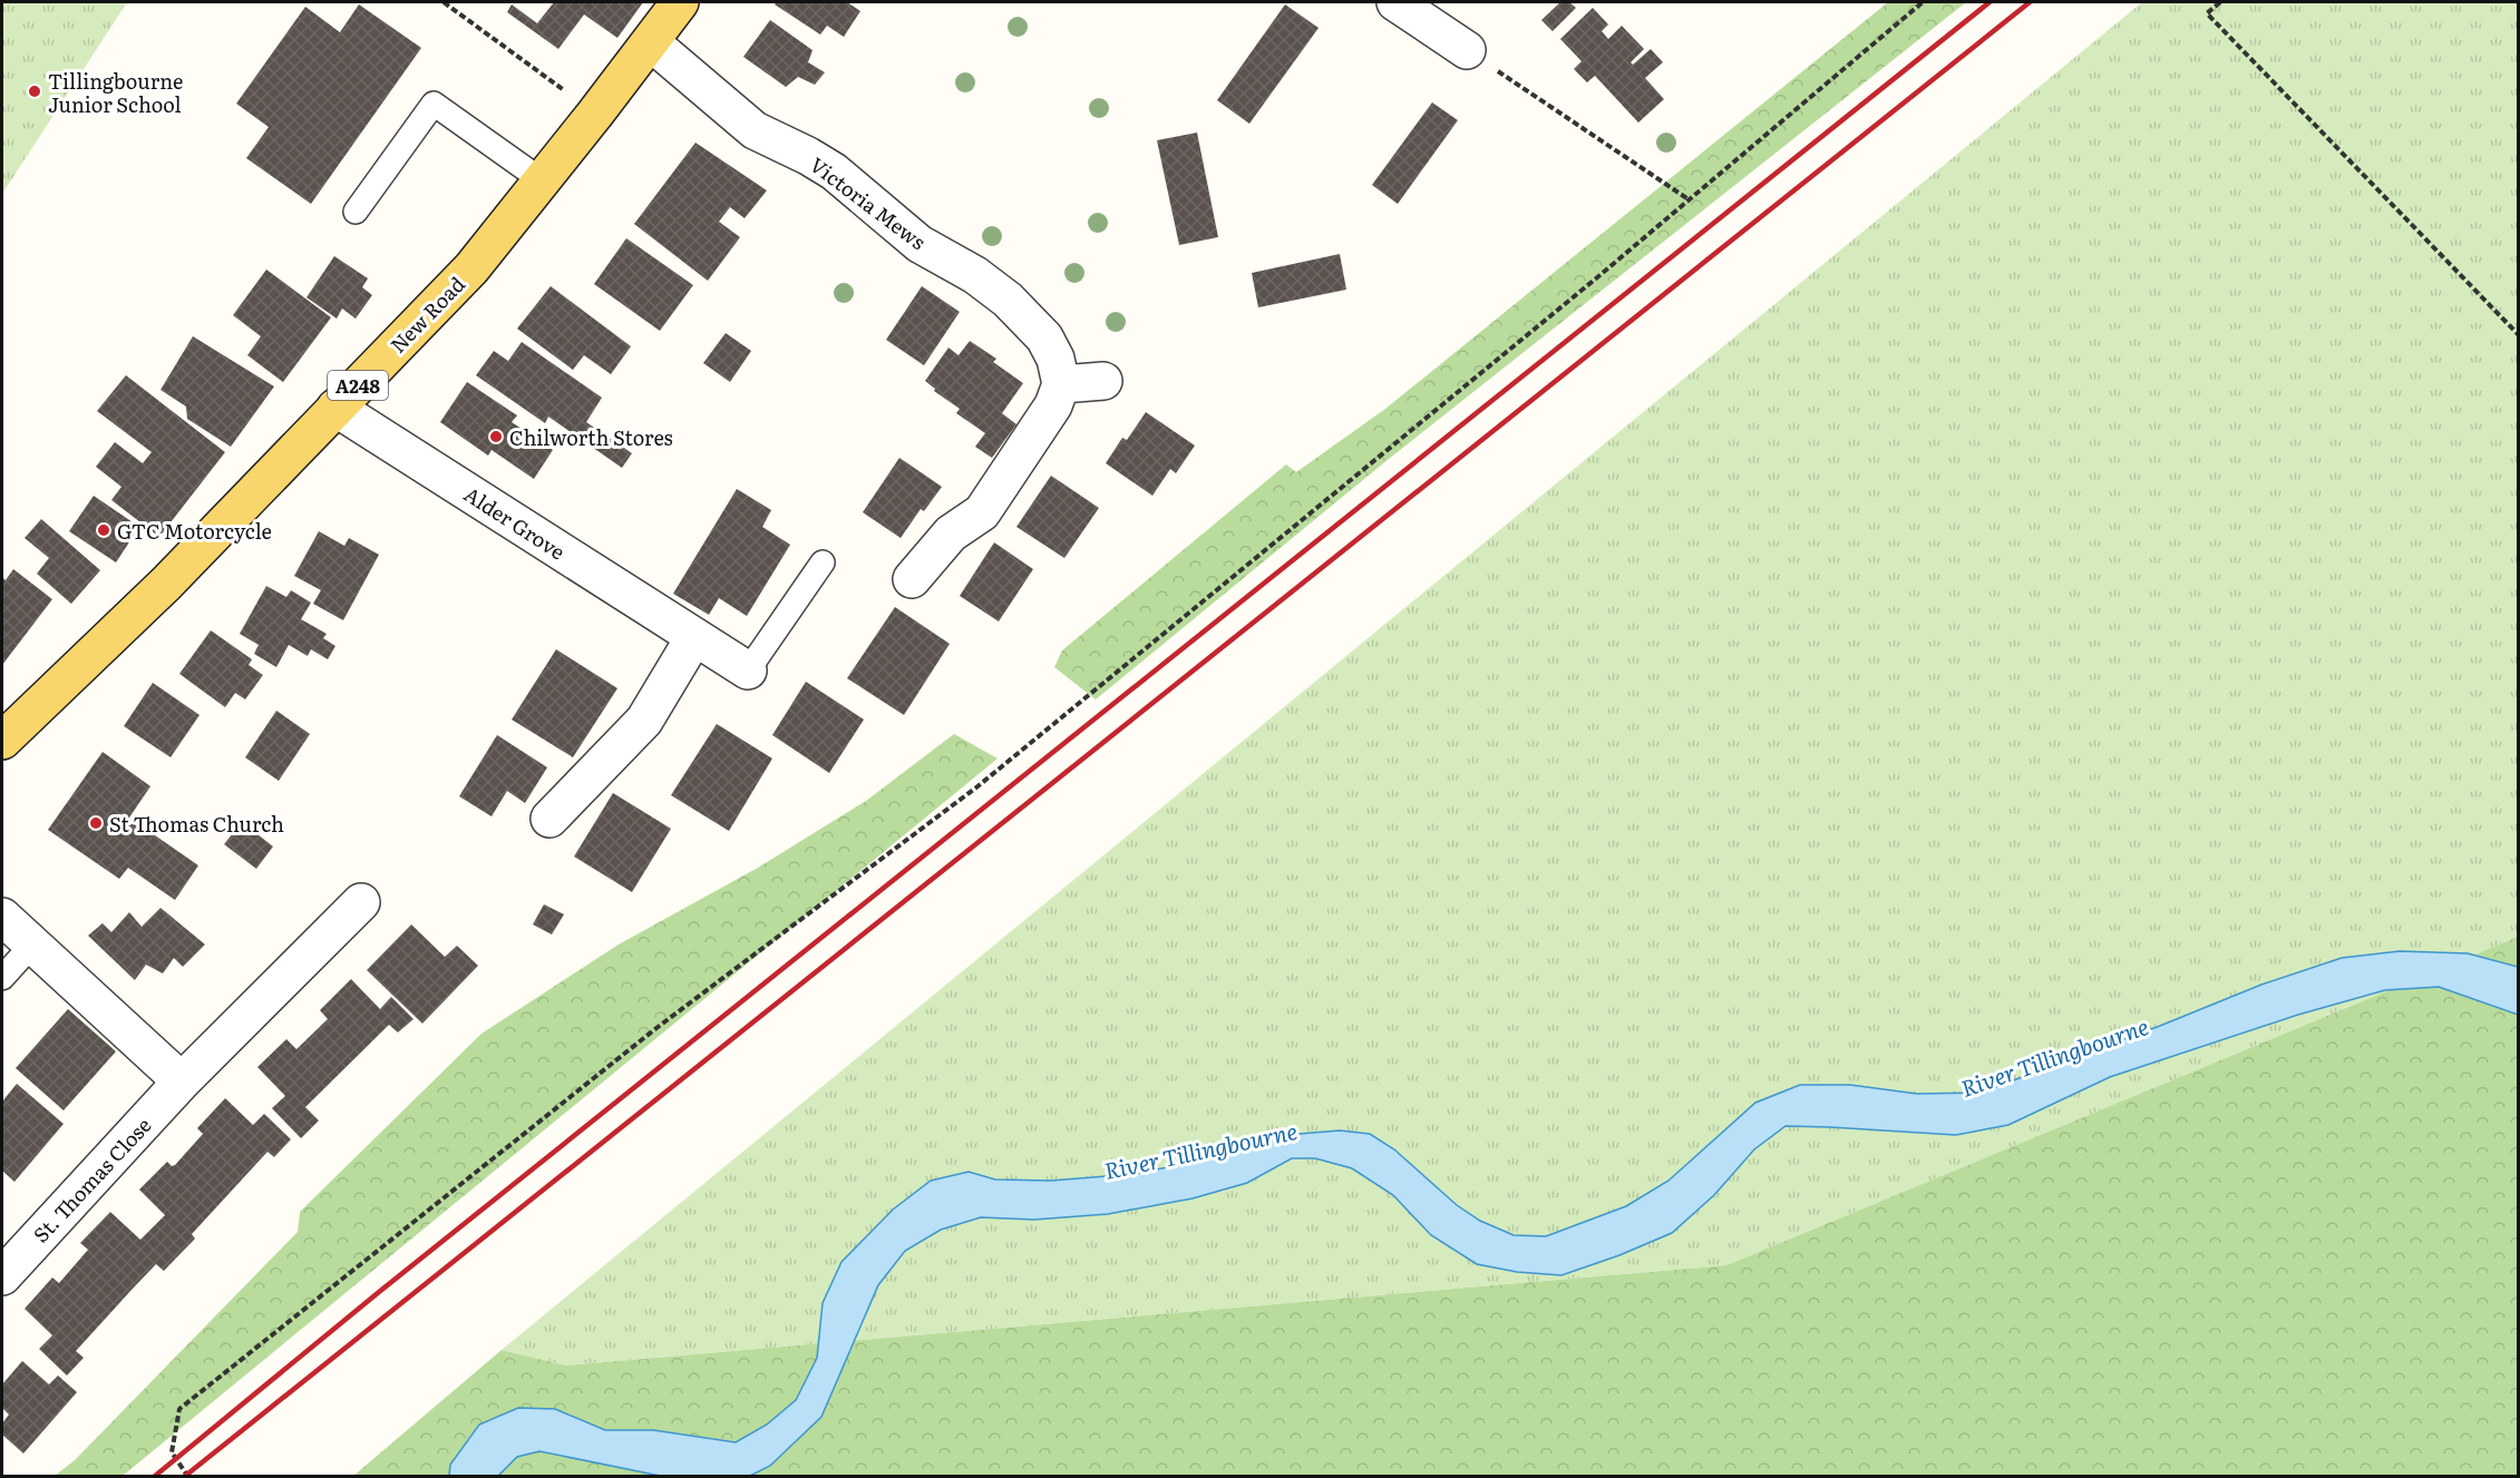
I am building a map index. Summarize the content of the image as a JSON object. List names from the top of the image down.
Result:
{
  "streets": {
    "main road": ["New Road", "A248"],
    "street": ["Victoria Mews", "Alder Grove", "St. Thomas Close"]
  },
  "crossings": [
    ["Victoria Mews", "New Road"],
    ["New Road", "Alder Grove"]
  ],
  "water": ["River Tillingbourne"],
  "places": [
    "Tillingbourne Junior School",
    "Chilworth Stores",
    "GTC Motorcycle",
    "St Thomas Church"
  ]
}
